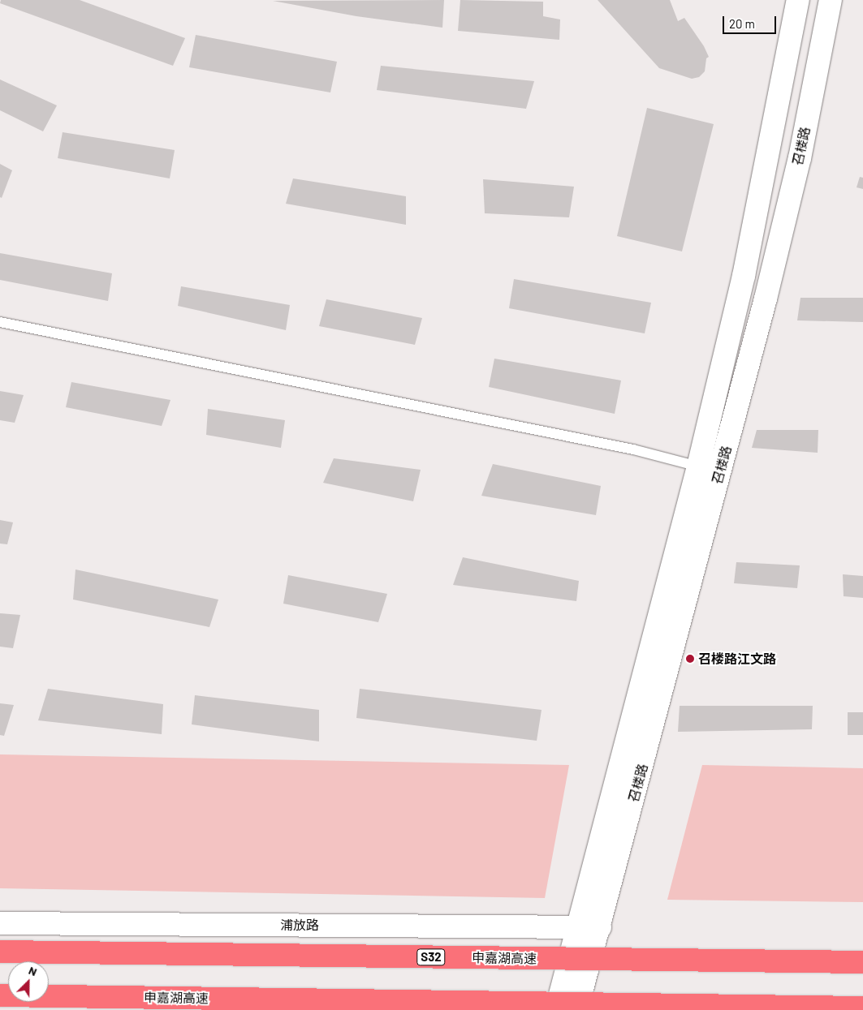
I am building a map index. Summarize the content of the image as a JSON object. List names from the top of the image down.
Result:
{
  "streets": {
    "highway": ["S32", "申嘉湖高速"],
    "street": ["召楼路", "浦放路"]
  },
  "crossings": [
    ["召楼路", "浦放路"]
  ],
  "places": ["召楼路江文路"],
  "scale_bar": "20 m",
  "north": "top right"
}
